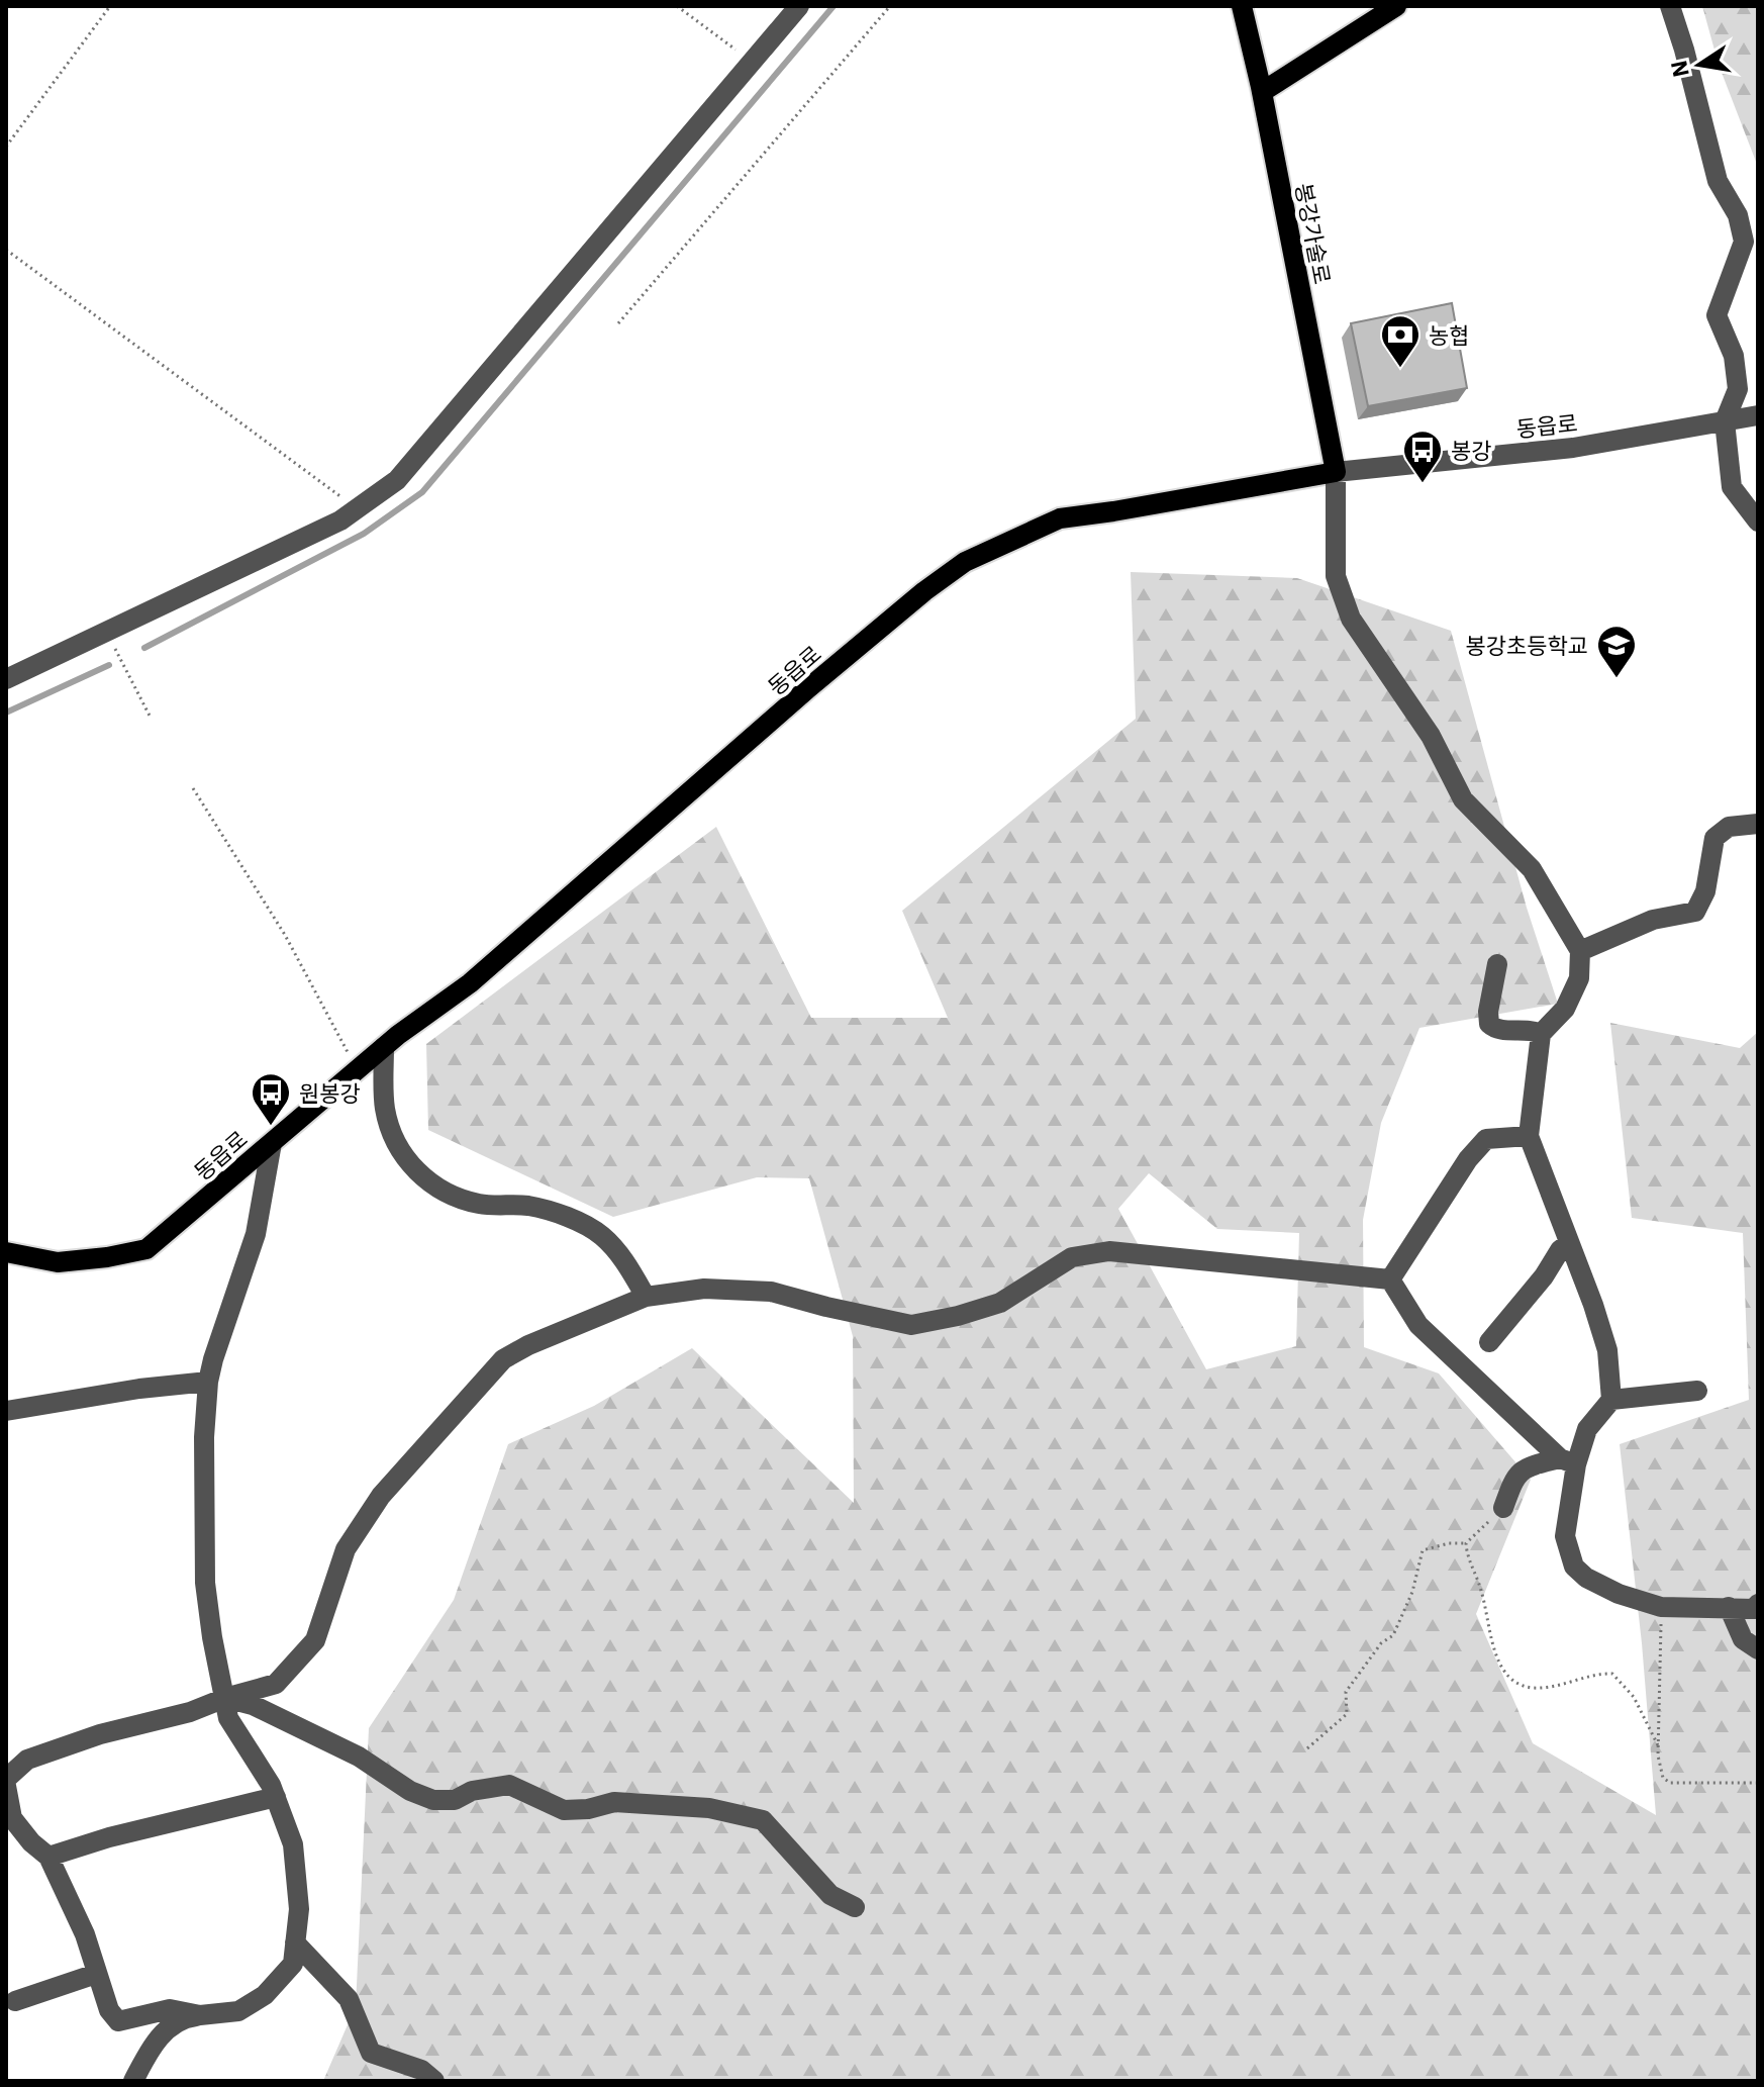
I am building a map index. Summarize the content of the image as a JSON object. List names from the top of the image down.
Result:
{
  "streets": {
    "main road": ["봉강가술로", "동읍로"]
  },
  "crossings": [
    ["봉강가술로", "동읍로"]
  ],
  "places": {
    "bank": ["농협"],
    "bus stop": ["봉강", "원봉강"],
    "school or university": ["봉강초등학교"]
  },
  "north": "left"
}
